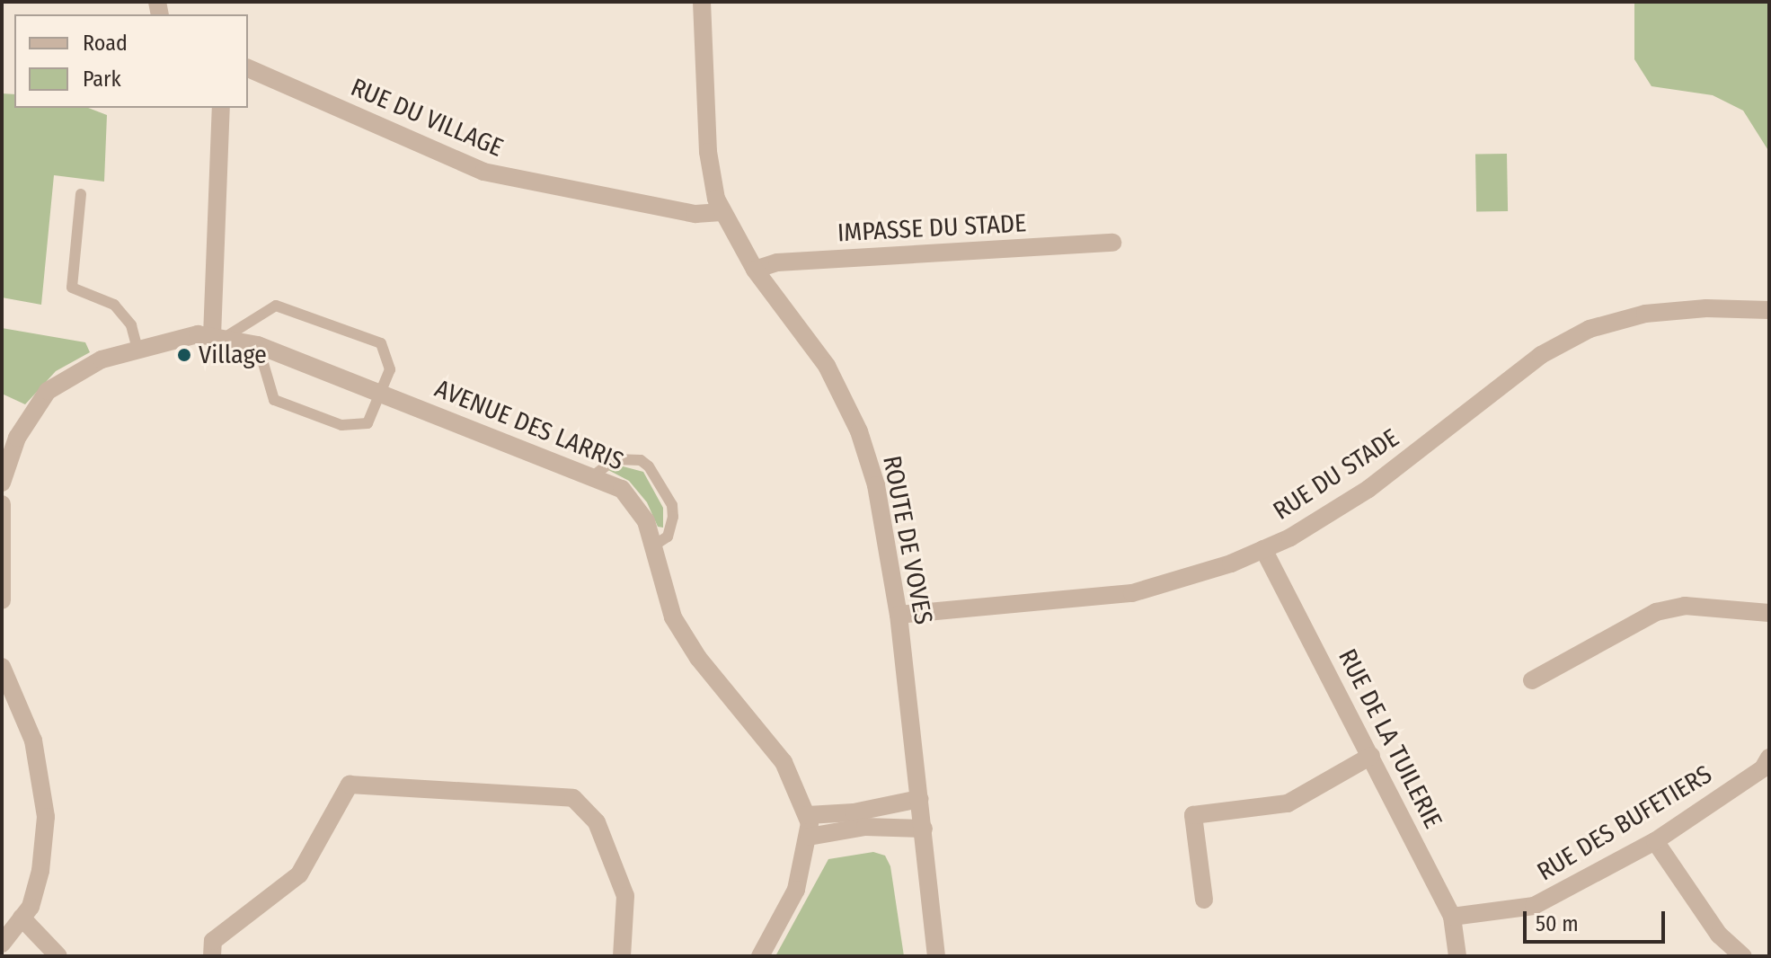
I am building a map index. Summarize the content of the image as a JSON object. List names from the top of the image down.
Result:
{
  "streets": {
    "street": [
      "RUE DU VILLAGE",
      "IMPASSE DU STADE",
      "AVENUE DES LARRIS",
      "RUE DU STADE",
      "ROUTE DE VOVES",
      "RUE DE LA TUILERIE",
      "RUE DES BUFETIERS"
    ]
  },
  "crossings": [
    ["RUE DU VILLAGE", "ROUTE DE VOVES"],
    ["IMPASSE DU STADE", "ROUTE DE VOVES"],
    ["RUE DU STADE", "ROUTE DE VOVES"],
    ["RUE DU STADE", "RUE DE LA TUILERIE"],
    ["RUE DE LA TUILERIE", "RUE DES BUFETIERS"]
  ],
  "places": ["Village"],
  "legend": ["Road", "Park"],
  "scale_bar": "50 m"
}
